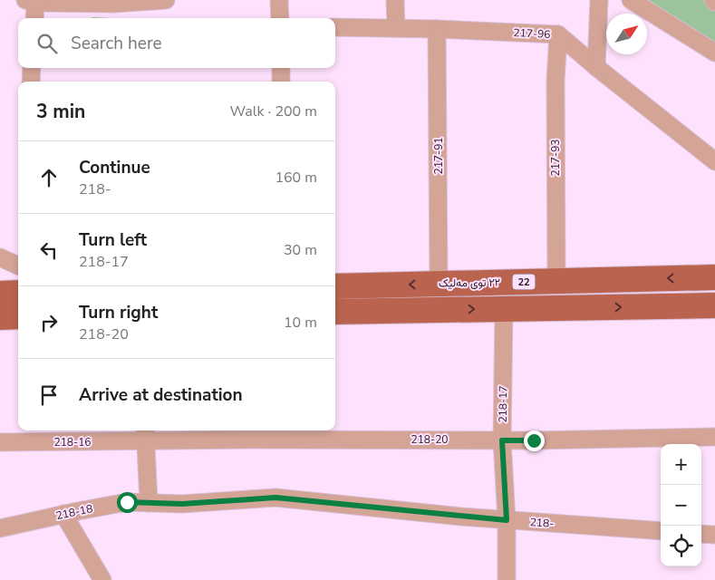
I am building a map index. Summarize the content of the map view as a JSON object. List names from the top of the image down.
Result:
{
  "streets": {
    "main road": ["22", "٢٢ توی مەلیک"],
    "street": [
      "217-96",
      "217-91",
      "217-93",
      "218-17",
      "218-20",
      "218-16",
      "218-18",
      "218-"
    ]
  },
  "crossings": [
    ["217-96", "217-91"],
    ["217-96", "217-93"],
    ["217-91", "٢٢ توی مەلیک"],
    ["217-93", "٢٢ توی مەلیک"],
    ["218-17", "218-20"],
    ["218-17", "218-"],
    ["218-20", "218-16"],
    ["218-18", "218-"]
  ],
  "north": "top right",
  "page": {
    "search": "Search here",
    "heading": ["3 min", "Walk · 200 m"],
    "list": [
      ["Continue", "218-", "160 m"],
      ["Turn left", "218-17", "30 m"],
      ["Turn right", "218-20", "10 m"],
      "Arrive at destination"
    ],
    "map_buttons": ["+", "−"]
  }
}
